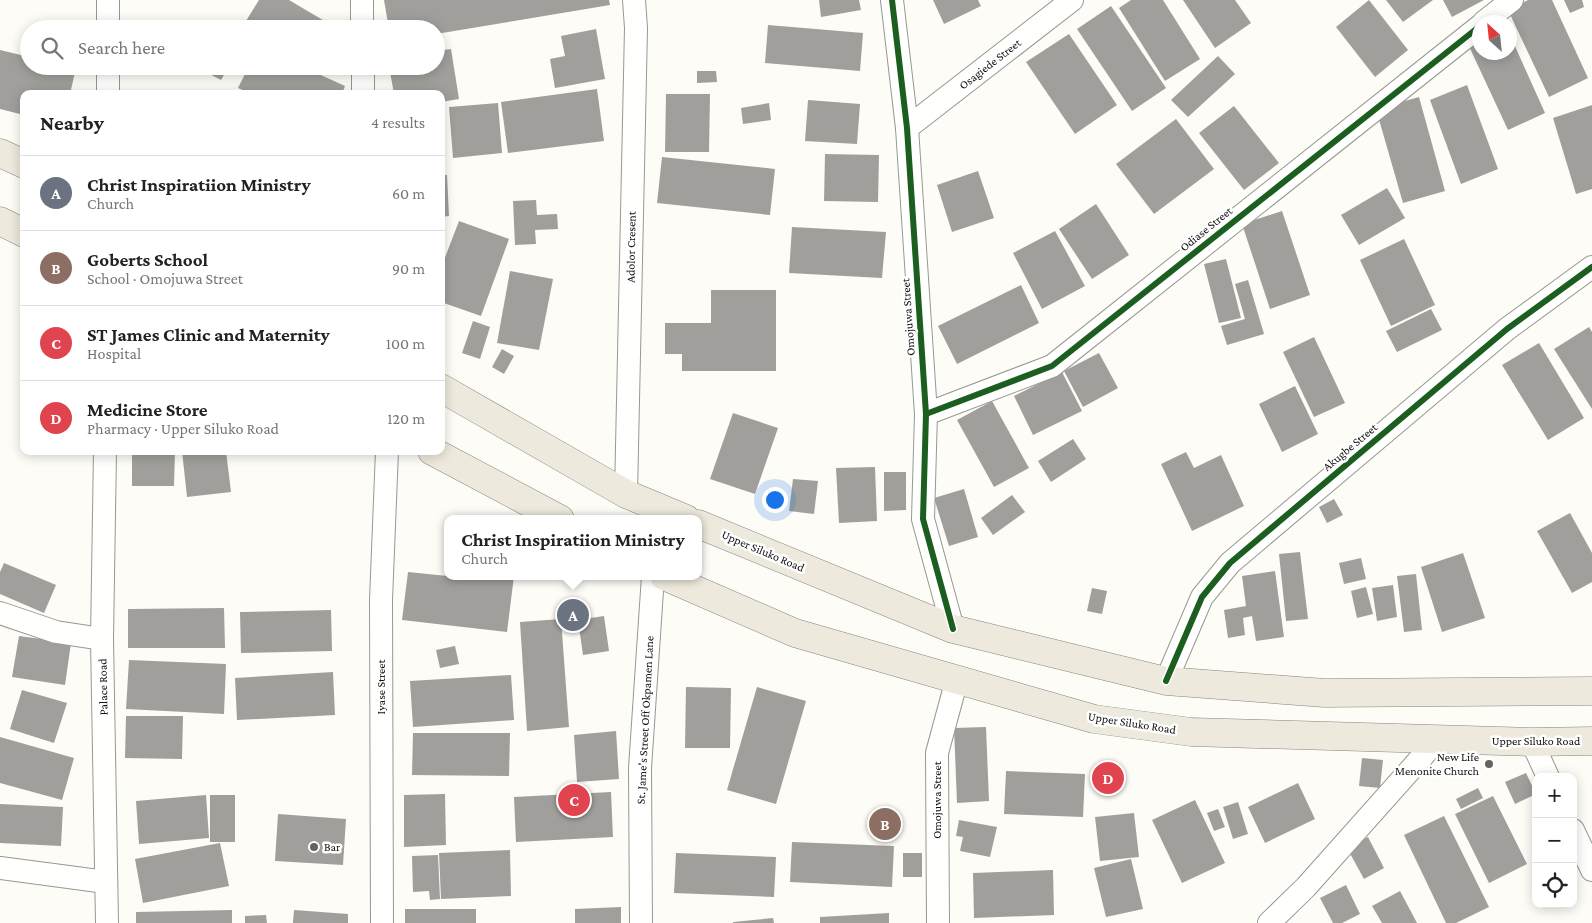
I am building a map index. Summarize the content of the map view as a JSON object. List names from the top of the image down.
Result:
{
  "streets": {
    "main road": ["Upper Siluko Road"],
    "street": [
      "Osagiede Street",
      "Odiase Street",
      "Adolor Cresent",
      "Omojuwa Street",
      "Akugbe Street",
      "Palace Road",
      "Iyase Street",
      "St. Jame's Street Off Okpamen Lane"
    ]
  },
  "crossings": [
    ["Osagiede Street", "Omojuwa Street"],
    ["Odiase Street", "Omojuwa Street"],
    ["Omojuwa Street", "Upper Siluko Road"],
    ["Akugbe Street", "Upper Siluko Road"]
  ],
  "places": ["New Life Menonite Church", "Bar"],
  "north": "top left",
  "page": {
    "search": "Search here",
    "heading": ["Nearby", "4 results"],
    "list": [
      {
        "mark": "A",
        "name": "Christ Inspiratiion Ministry",
        "note": "Church",
        "value": "60 m"
      },
      {
        "mark": "B",
        "name": "Goberts School",
        "note": "School · Omojuwa Street",
        "value": "90 m"
      },
      {
        "mark": "C",
        "name": "ST James Clinic and Maternity",
        "note": "Hospital",
        "value": "100 m"
      },
      {
        "mark": "D",
        "name": "Medicine Store",
        "note": "Pharmacy · Upper Siluko Road",
        "value": "120 m"
      }
    ],
    "popup": ["Christ Inspiratiion Ministry", "Church"],
    "pins": [
      "A",
      "D",
      "C",
      "B"
    ],
    "map_buttons": ["+", "−"]
  }
}
